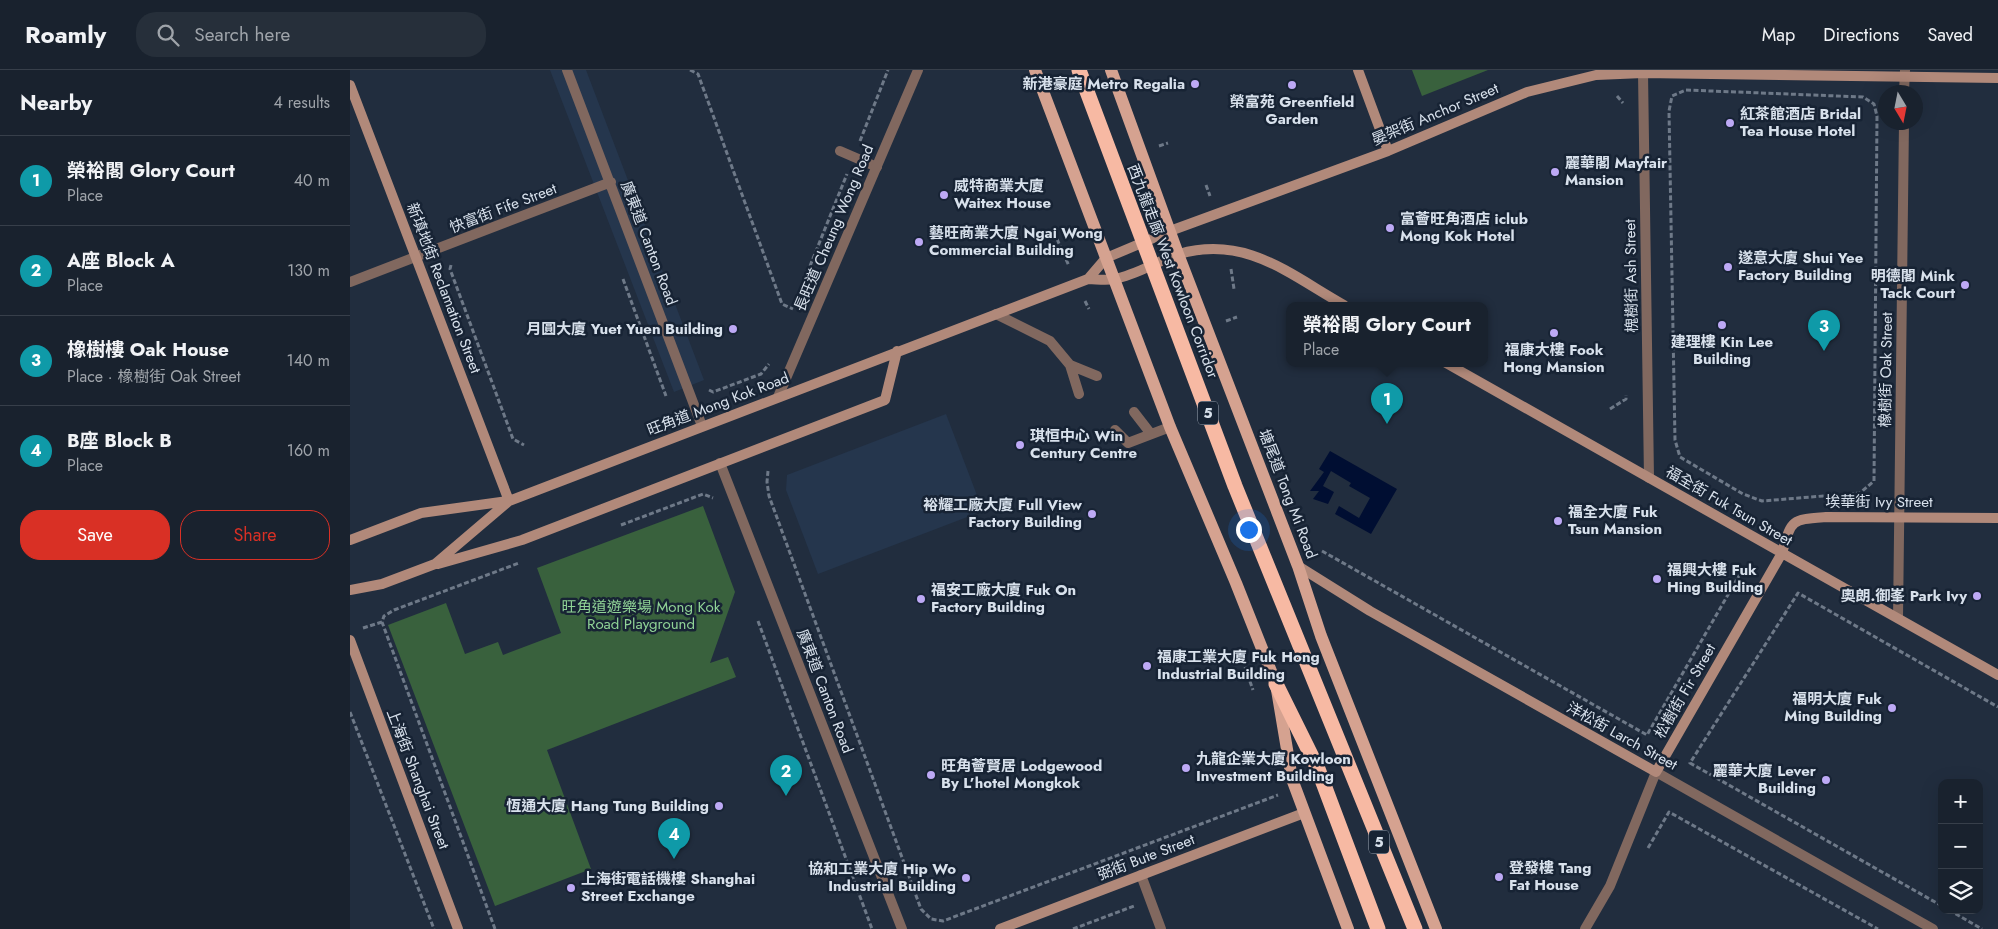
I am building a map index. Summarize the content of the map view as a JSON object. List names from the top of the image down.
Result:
{
  "streets": {
    "highway": ["西九龍走廊 West Kowloon Corridor", "5"],
    "main road": ["塘尾道 Tong Mi Road"],
    "street": [
      "晏架街 Anchor Street",
      "快富街 Fife Street",
      "長旺道 Cheung Wong Road",
      "廣東道 Canton Road",
      "槐樹街 Ash Street",
      "新填地街 Reclamation Street",
      "橡樹街 Oak Street",
      "旺角道 Mong Kok Road",
      "埃華街 Ivy Street",
      "福全街 Fuk Tsun Street",
      "松樹街 Fir Street",
      "洋松街 Larch Street",
      "上海街 Shanghai Street",
      "弼街 Bute Street"
    ]
  },
  "crossings": [
    ["晏架街 Anchor Street", "槐樹街 Ash Street"],
    ["晏架街 Anchor Street", "旺角道 Mong Kok Road"],
    ["晏架街 Anchor Street", "塘尾道 Tong Mi Road"],
    ["快富街 Fife Street", "廣東道 Canton Road"],
    ["快富街 Fife Street", "新填地街 Reclamation Street"],
    ["長旺道 Cheung Wong Road", "旺角道 Mong Kok Road"],
    ["廣東道 Canton Road", "旺角道 Mong Kok Road"],
    ["槐樹街 Ash Street", "福全街 Fuk Tsun Street"],
    ["新填地街 Reclamation Street", "旺角道 Mong Kok Road"],
    ["橡樹街 Oak Street", "埃華街 Ivy Street"],
    ["橡樹街 Oak Street", "福全街 Fuk Tsun Street"],
    ["塘尾道 Tong Mi Road", "洋松街 Larch Street"],
    ["埃華街 Ivy Street", "福全街 Fuk Tsun Street"],
    ["埃華街 Ivy Street", "松樹街 Fir Street"],
    ["福全街 Fuk Tsun Street", "松樹街 Fir Street"],
    ["松樹街 Fir Street", "洋松街 Larch Street"]
  ],
  "parks": ["旺角道遊樂場 Mong Kok Road Playground"],
  "places": [
    "新港豪庭 Metro Regalia",
    "榮富苑 Greenfield Garden",
    "紅茶館酒店 Bridal Tea House Hotel",
    "麗華閣 Mayfair Mansion",
    "威特商業大廈 Waitex House",
    "富薈旺角酒店 iclub Mong Kok Hotel",
    "藝旺商業大廈 Ngai Wong Commercial Building",
    "遂意大廈 Shui Yee Factory Building",
    "明德閣 Mink Tack Court",
    "建理樓 Kin Lee Building",
    "月圓大廈 Yuet Yuen Building",
    "福康大樓 Fook Hong Mansion",
    "琪恒中心 Win Century Centre",
    "裕耀工廠大廈 Full View Factory Building",
    "福全大廈 Fuk Tsun Mansion",
    "福興大樓 Fuk Hing Building",
    "奧朗.御峯 Park Ivy",
    "福安工廠大廈 Fuk On Factory Building",
    "福康工業大廈 Fuk Hong Industrial Building",
    "福明大廈 Fuk Ming Building",
    "九龍企業大廈 Kowloon Investment Building",
    "旺角薈賢居 Lodgewood By L’hotel Mongkok",
    "麗華大廈 Lever Building",
    "恆通大廈 Hang Tung Building",
    "登發樓 Tang Fat House",
    "協和工業大廈 Hip Wo Industrial Building",
    "上海街電話機樓 Shanghai Street Exchange"
  ],
  "north": "bottom",
  "page": {
    "header": "Roamly",
    "search": "Search here",
    "nav": ["Map", "Directions", "Saved"],
    "heading": ["Nearby", "4 results"],
    "list": [
      {
        "mark": "1",
        "name": "榮裕閣 Glory Court",
        "note": "Place",
        "value": "40 m"
      },
      {
        "mark": "2",
        "name": "A座 Block A",
        "note": "Place",
        "value": "130 m"
      },
      {
        "mark": "3",
        "name": "橡樹樓 Oak House",
        "note": "Place · 橡樹街 Oak Street",
        "value": "140 m"
      },
      {
        "mark": "4",
        "name": "B座 Block B",
        "note": "Place",
        "value": "160 m"
      }
    ],
    "popup": ["榮裕閣 Glory Court", "Place"],
    "pins": [
      "3",
      "1",
      "2",
      "4"
    ],
    "buttons": ["Save", "Share"],
    "map_buttons": ["+", "−"]
  }
}
